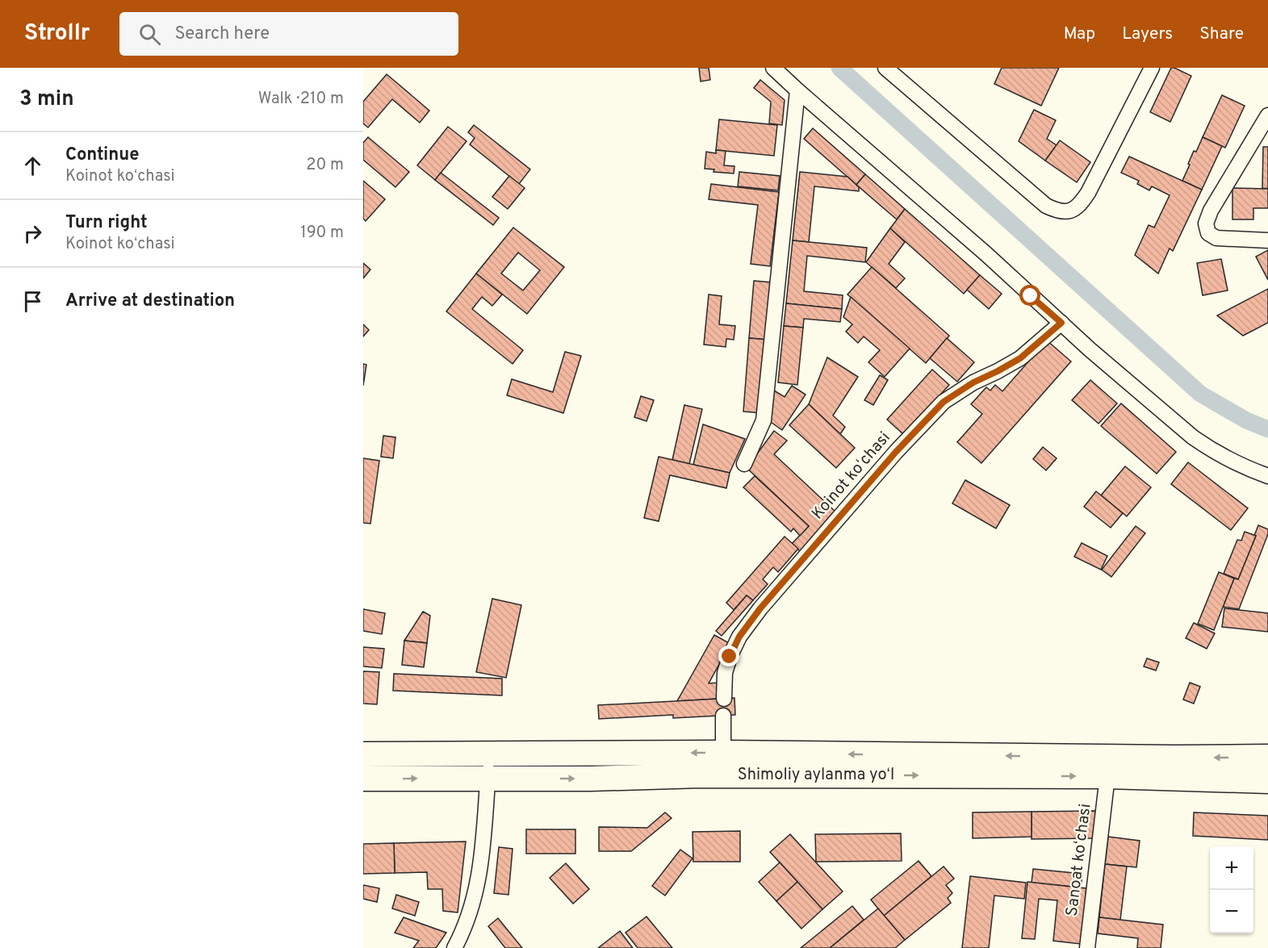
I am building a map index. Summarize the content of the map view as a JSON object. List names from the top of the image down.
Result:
{
  "streets": {
    "main road": ["Shimoliy aylanma yoʻl"],
    "street": ["Koinot koʻchasi", "Sanoat koʻchasi"]
  },
  "crossings": [
    ["Shimoliy aylanma yoʻl", "Sanoat koʻchasi"]
  ],
  "page": {
    "header": "Strollr",
    "search": "Search here",
    "nav": ["Map", "Layers", "Share"],
    "heading": ["3 min", "Walk · 210 m"],
    "list": [
      ["Continue", "Koinot koʻchasi", "20 m"],
      ["Turn right", "Koinot koʻchasi", "190 m"],
      "Arrive at destination"
    ],
    "map_buttons": ["+", "−"]
  }
}
